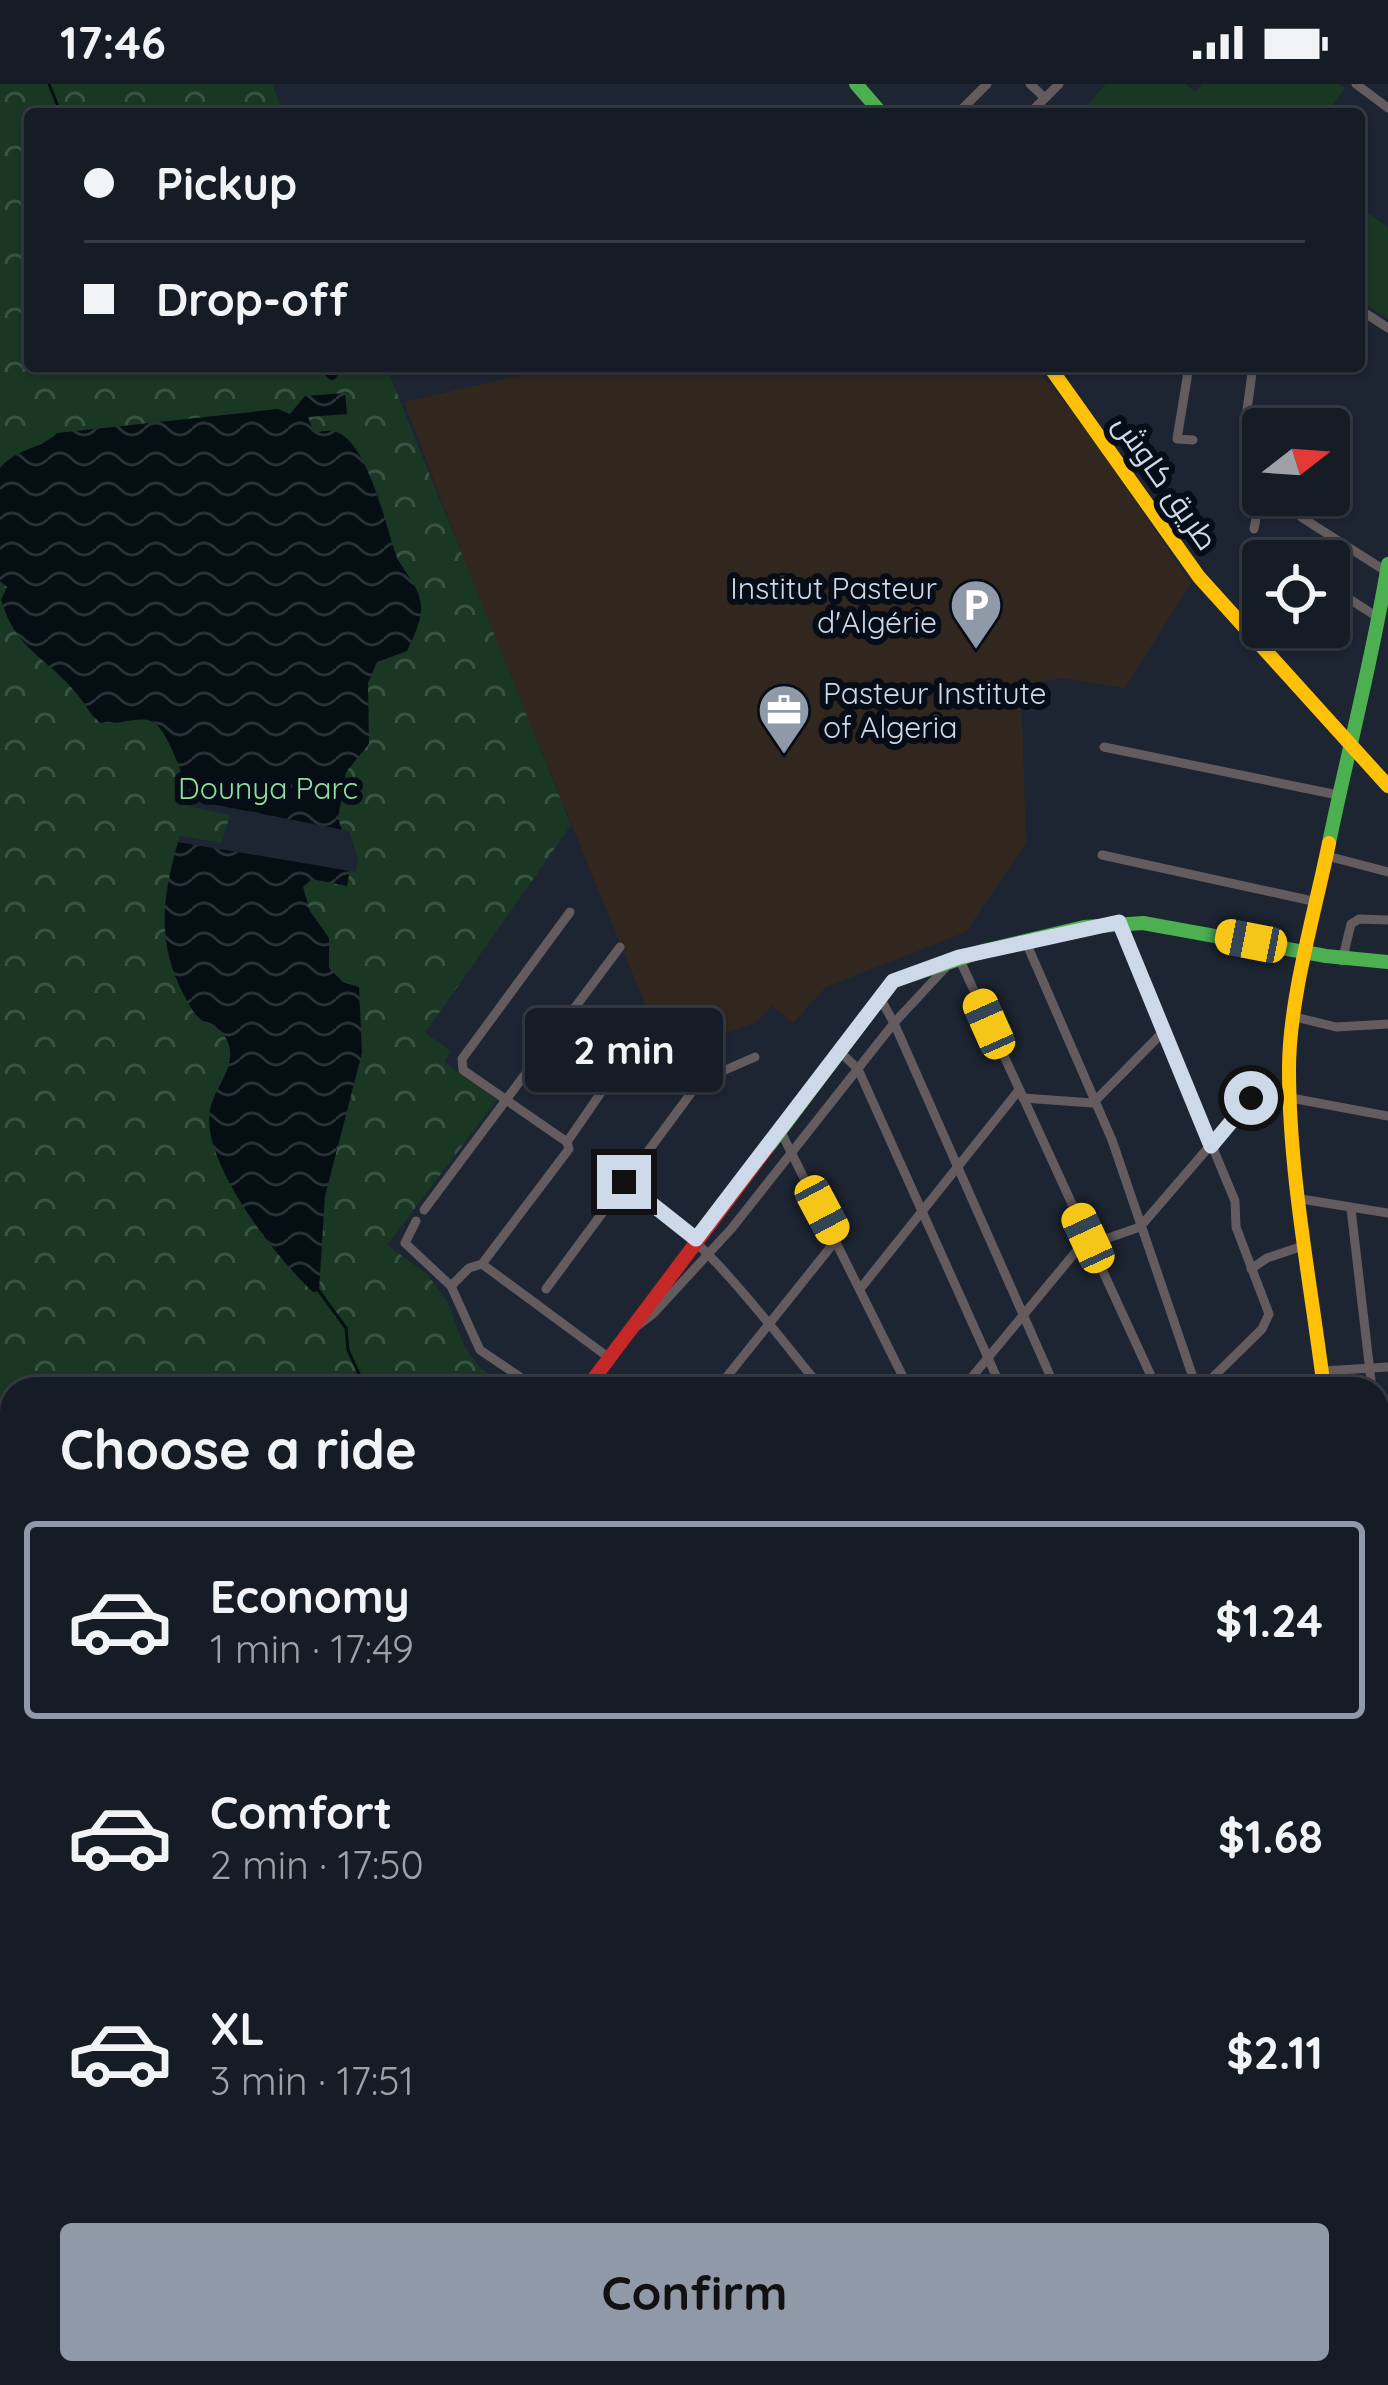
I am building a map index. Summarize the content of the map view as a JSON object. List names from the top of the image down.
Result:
{
  "streets": {
    "main road": ["طريق كاوش"]
  },
  "parks": ["Dounya Parc"],
  "places": {
    "parking": ["Institut Pasteur d'Algérie"],
    "office": ["Pasteur Institute of Algeria"]
  },
  "north": "right",
  "page": {
    "status": "17:46",
    "banner": ["Pickup", "Drop-off"],
    "bubble": "2 min",
    "heading": "Choose a ride",
    "list": [
      {
        "name": "Economy",
        "note": "1 min · 17:49",
        "value": "$1.24"
      },
      {
        "name": "Comfort",
        "note": "2 min · 17:50",
        "value": "$1.68"
      },
      {
        "name": "XL",
        "note": "3 min · 17:51",
        "value": "$2.11"
      }
    ],
    "buttons": "Confirm"
  }
}
